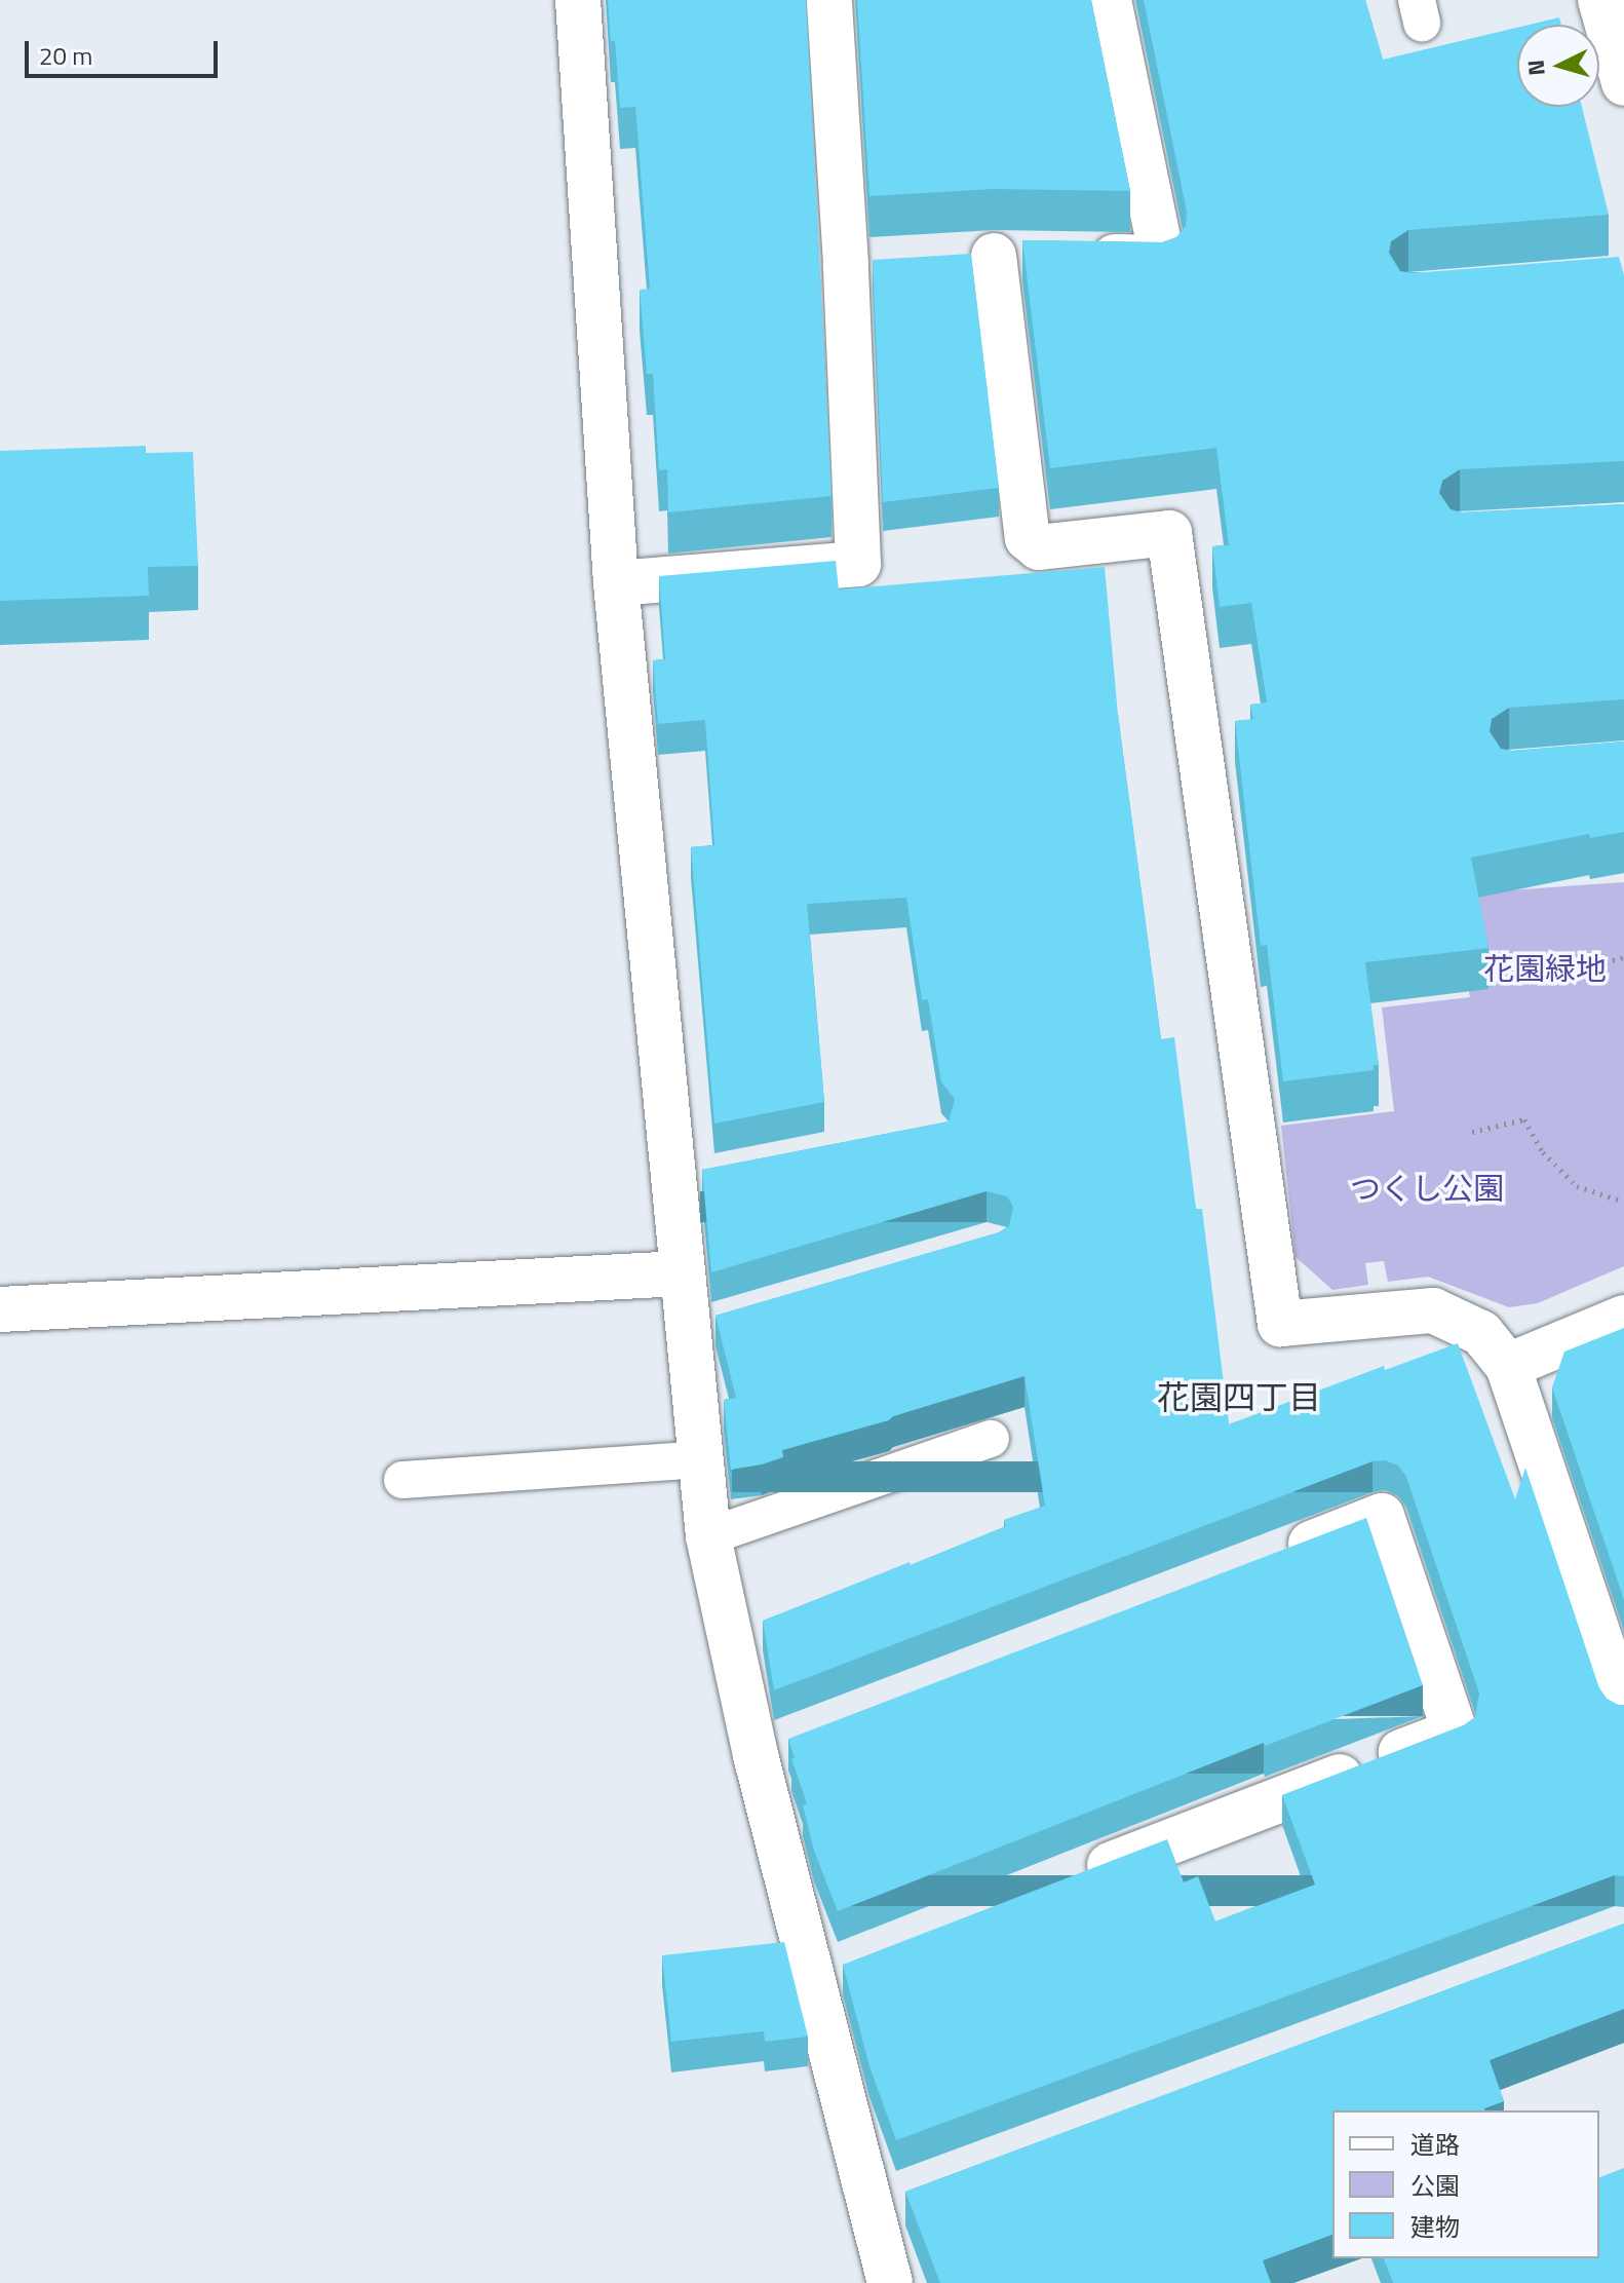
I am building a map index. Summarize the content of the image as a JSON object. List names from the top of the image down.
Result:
{
  "districts": ["花園四丁目"],
  "parks": ["花園緑地", "つくし公園"],
  "legend": ["道路", "公園", "建物"],
  "scale_bar": "20 m",
  "north": "left"
}
